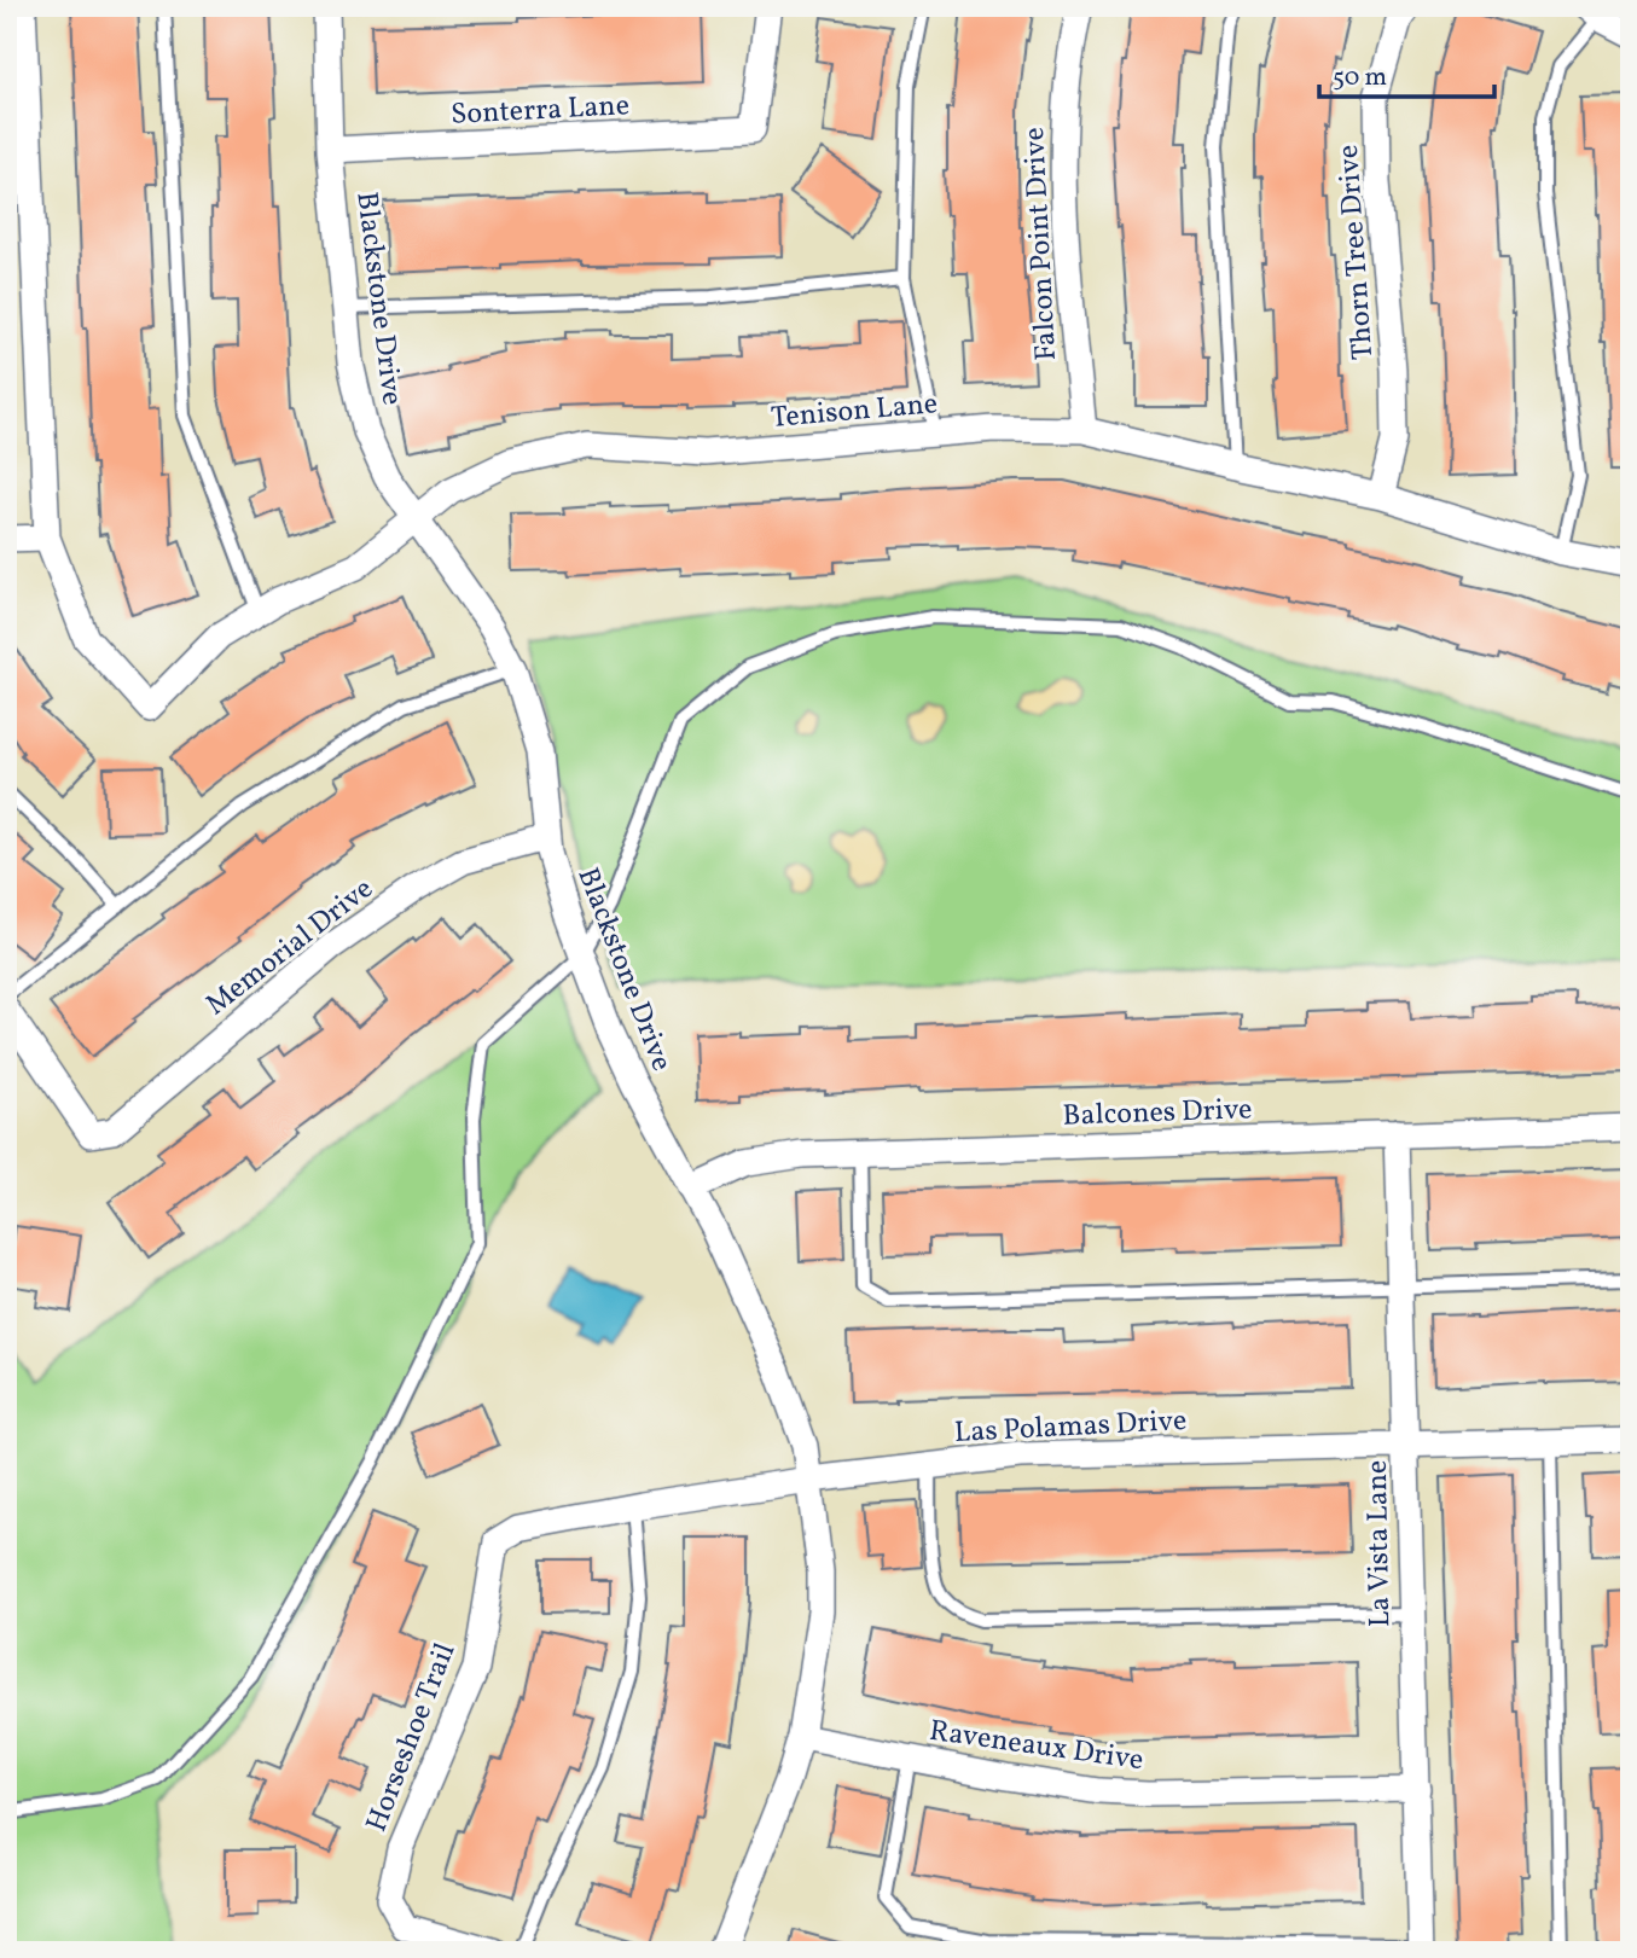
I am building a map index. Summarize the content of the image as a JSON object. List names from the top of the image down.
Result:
{
  "streets": {
    "street": [
      "Sonterra Lane",
      "Falcon Point Drive",
      "Thorn Tree Drive",
      "Blackstone Drive",
      "Tenison Lane",
      "Memorial Drive",
      "Balcones Drive",
      "Las Polamas Drive",
      "La Vista Lane",
      "Horseshoe Trail",
      "Raveneaux Drive"
    ]
  },
  "crossings": [
    ["Sonterra Lane", "Blackstone Drive"],
    ["Falcon Point Drive", "Tenison Lane"],
    ["Thorn Tree Drive", "Tenison Lane"],
    ["Blackstone Drive", "Tenison Lane"],
    ["Blackstone Drive", "Memorial Drive"],
    ["Blackstone Drive", "Balcones Drive"],
    ["Blackstone Drive", "Las Polamas Drive"],
    ["Blackstone Drive", "Raveneaux Drive"],
    ["Balcones Drive", "La Vista Lane"],
    ["Las Polamas Drive", "La Vista Lane"],
    ["Las Polamas Drive", "Horseshoe Trail"],
    ["La Vista Lane", "Raveneaux Drive"]
  ],
  "scale_bar": "50 m"
}
